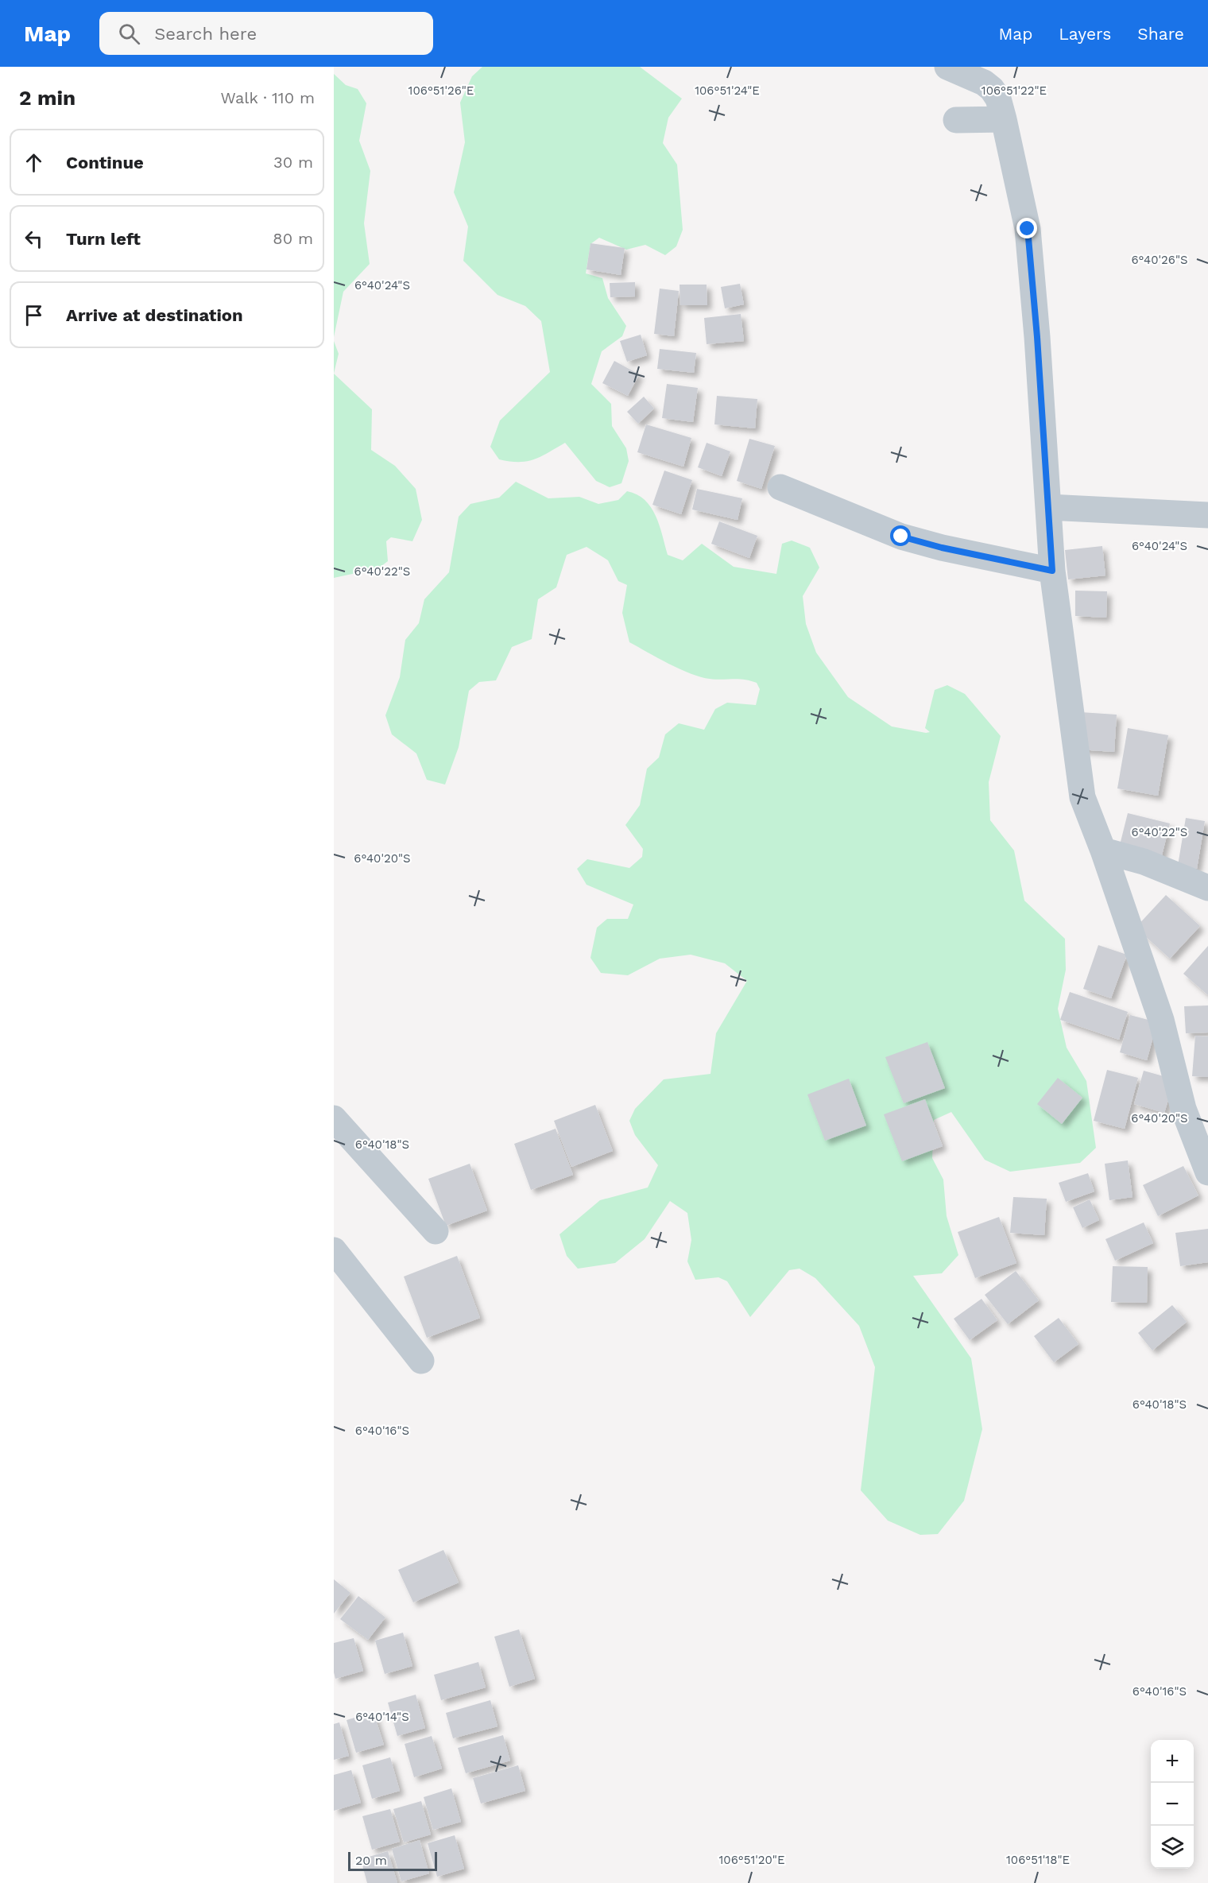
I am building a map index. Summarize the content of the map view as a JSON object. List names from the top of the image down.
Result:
{
  "scale_bar": "20 m",
  "page": {
    "header": "Map",
    "search": "Search here",
    "nav": ["Map", "Layers", "Share"],
    "heading": ["2 min", "Walk · 110 m"],
    "list": [
      ["Continue", "30 m"],
      ["Turn left", "80 m"],
      "Arrive at destination"
    ],
    "map_buttons": ["+", "−"],
    "scale": "20 m"
  },
  "coordinates": [
    "106°51'26\"E",
    "106°51'24\"E",
    "106°51'22\"E",
    "6°40'26\"S",
    "6°40'24\"S",
    "6°40'22\"S",
    "6°40'20\"S",
    "6°40'18\"S",
    "6°40'16\"S",
    "6°40'14\"S",
    "106°51'20\"E",
    "106°51'18\"E"
  ]
}
